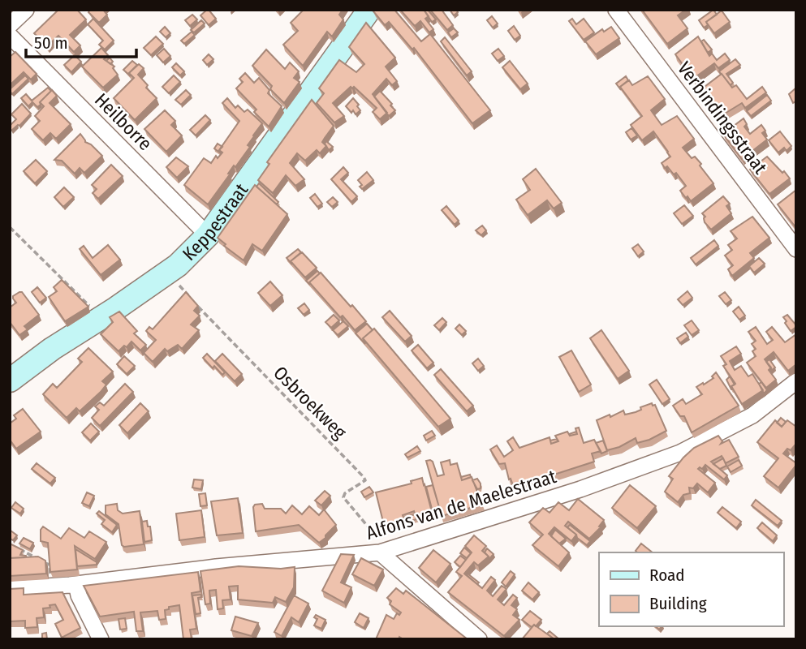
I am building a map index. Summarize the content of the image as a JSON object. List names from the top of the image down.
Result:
{
  "streets": {
    "street": [
      "Verbindingsstraat",
      "Heilborre",
      "Keppestraat",
      "Alfons van de Maelestraat"
    ],
    "path": ["Osbroekweg"]
  },
  "crossings": [
    ["Heilborre", "Keppestraat"],
    ["Keppestraat", "Osbroekweg"],
    ["Osbroekweg", "Alfons van de Maelestraat"]
  ],
  "legend": ["Road", "Building"],
  "scale_bar": "50 m"
}
